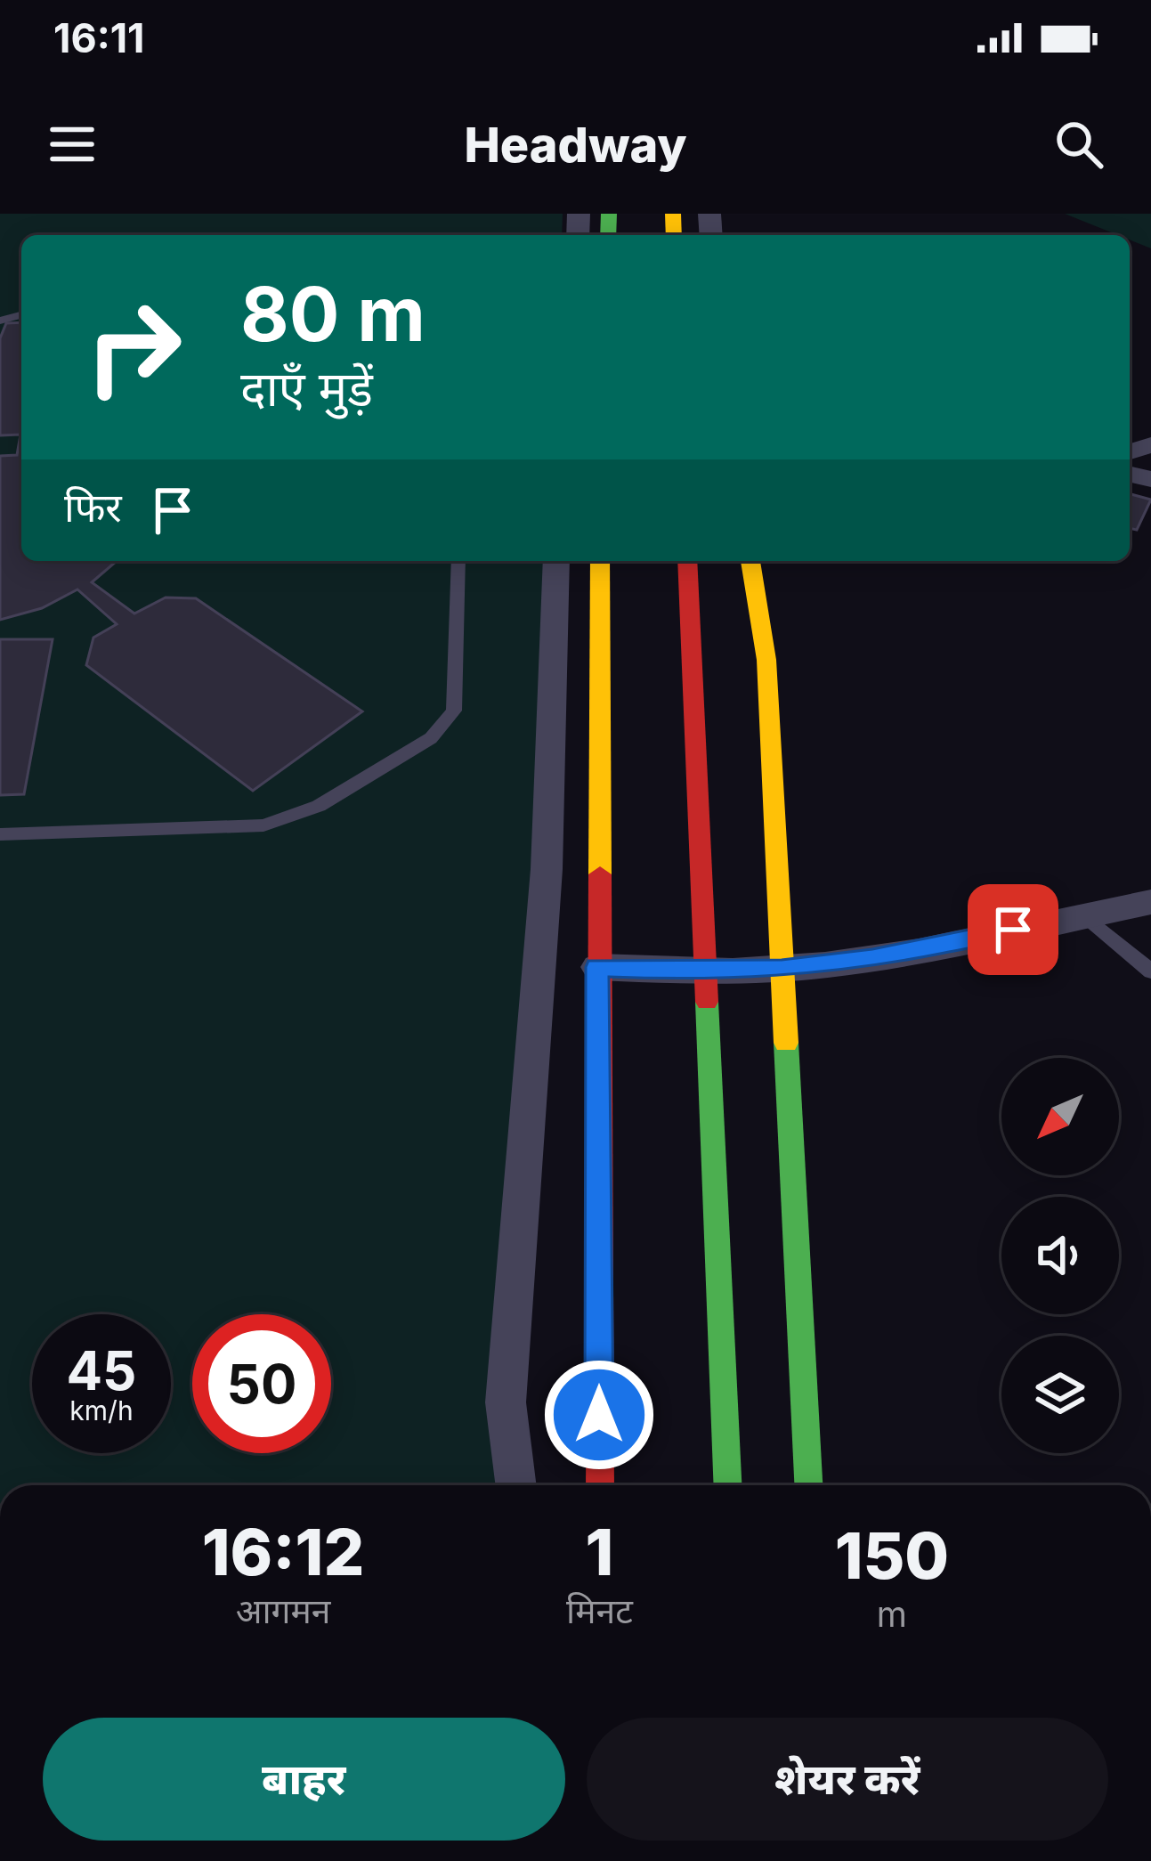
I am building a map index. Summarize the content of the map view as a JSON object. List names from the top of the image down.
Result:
{
  "north": "bottom left",
  "page": {
    "status": "16:11",
    "header": "Headway",
    "turn": ["80 m", "दाएँ मुड़ें"],
    "then": "फिर",
    "speed": "45 km/h",
    "limit": "50",
    "eta": [
      "16:12",
      "आगमन",
      "1",
      "मिनट",
      "150",
      "m"
    ],
    "buttons": ["बाहर", "शेयर करें"]
  }
}
